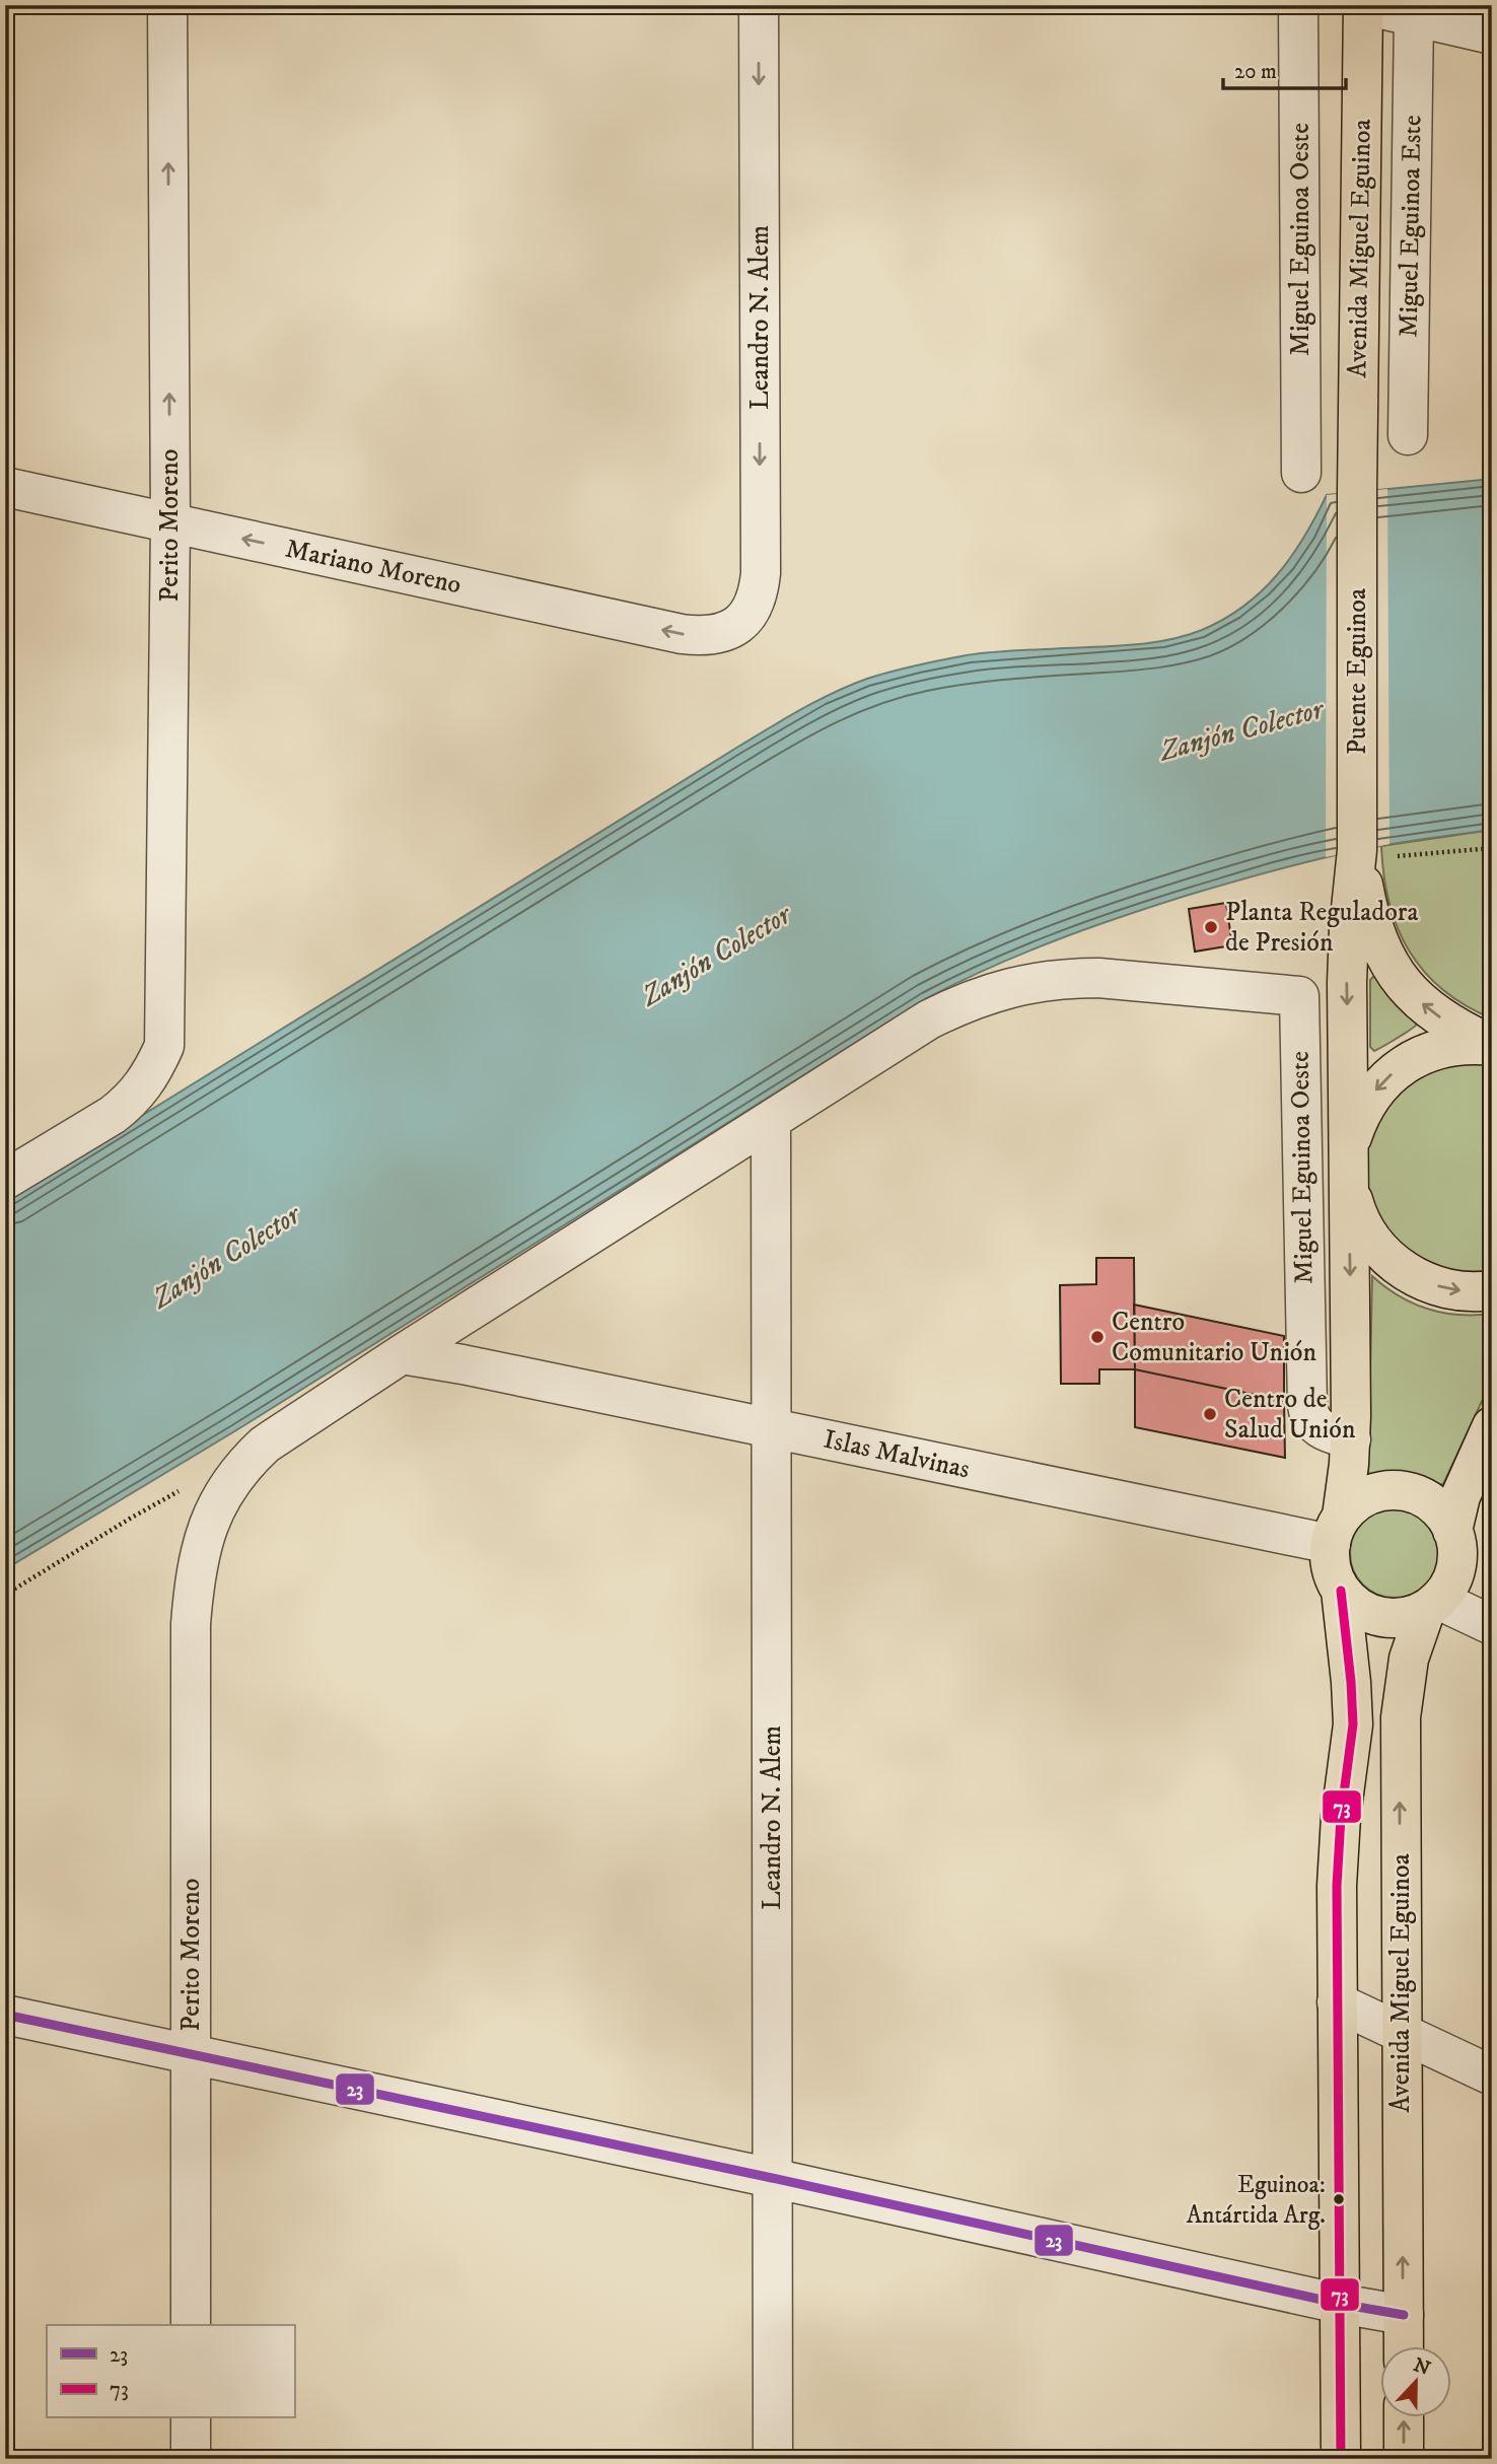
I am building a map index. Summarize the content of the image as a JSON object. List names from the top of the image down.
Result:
{
  "streets": {
    "main road": ["Avenida Miguel Eguinoa", "Puente Eguinoa"],
    "street": [
      "Miguel Eguinoa Este",
      "Miguel Eguinoa Oeste",
      "Leandro N. Alem",
      "Perito Moreno",
      "Mariano Moreno",
      "Islas Malvinas"
    ]
  },
  "crossings": [
    ["Miguel Eguinoa Oeste", "Perito Moreno"],
    ["Avenida Miguel Eguinoa", "Puente Eguinoa"],
    ["Avenida Miguel Eguinoa", "Islas Malvinas"],
    ["Leandro N. Alem", "Perito Moreno"],
    ["Leandro N. Alem", "Mariano Moreno"],
    ["Leandro N. Alem", "Islas Malvinas"],
    ["Perito Moreno", "Mariano Moreno"],
    ["Perito Moreno", "Islas Malvinas"]
  ],
  "one_way": ["Mariano Moreno"],
  "water": ["Zanjón Colector"],
  "places": [
    "Planta Reguladora de Presión",
    "Centro Comunitario Unión",
    "Centro de Salud Unión",
    "Eguinoa: Antártida Arg."
  ],
  "lines": ["transit line 73", "transit line 23"],
  "legend": ["23", "73"],
  "scale_bar": "20 m",
  "north": "top"
}
